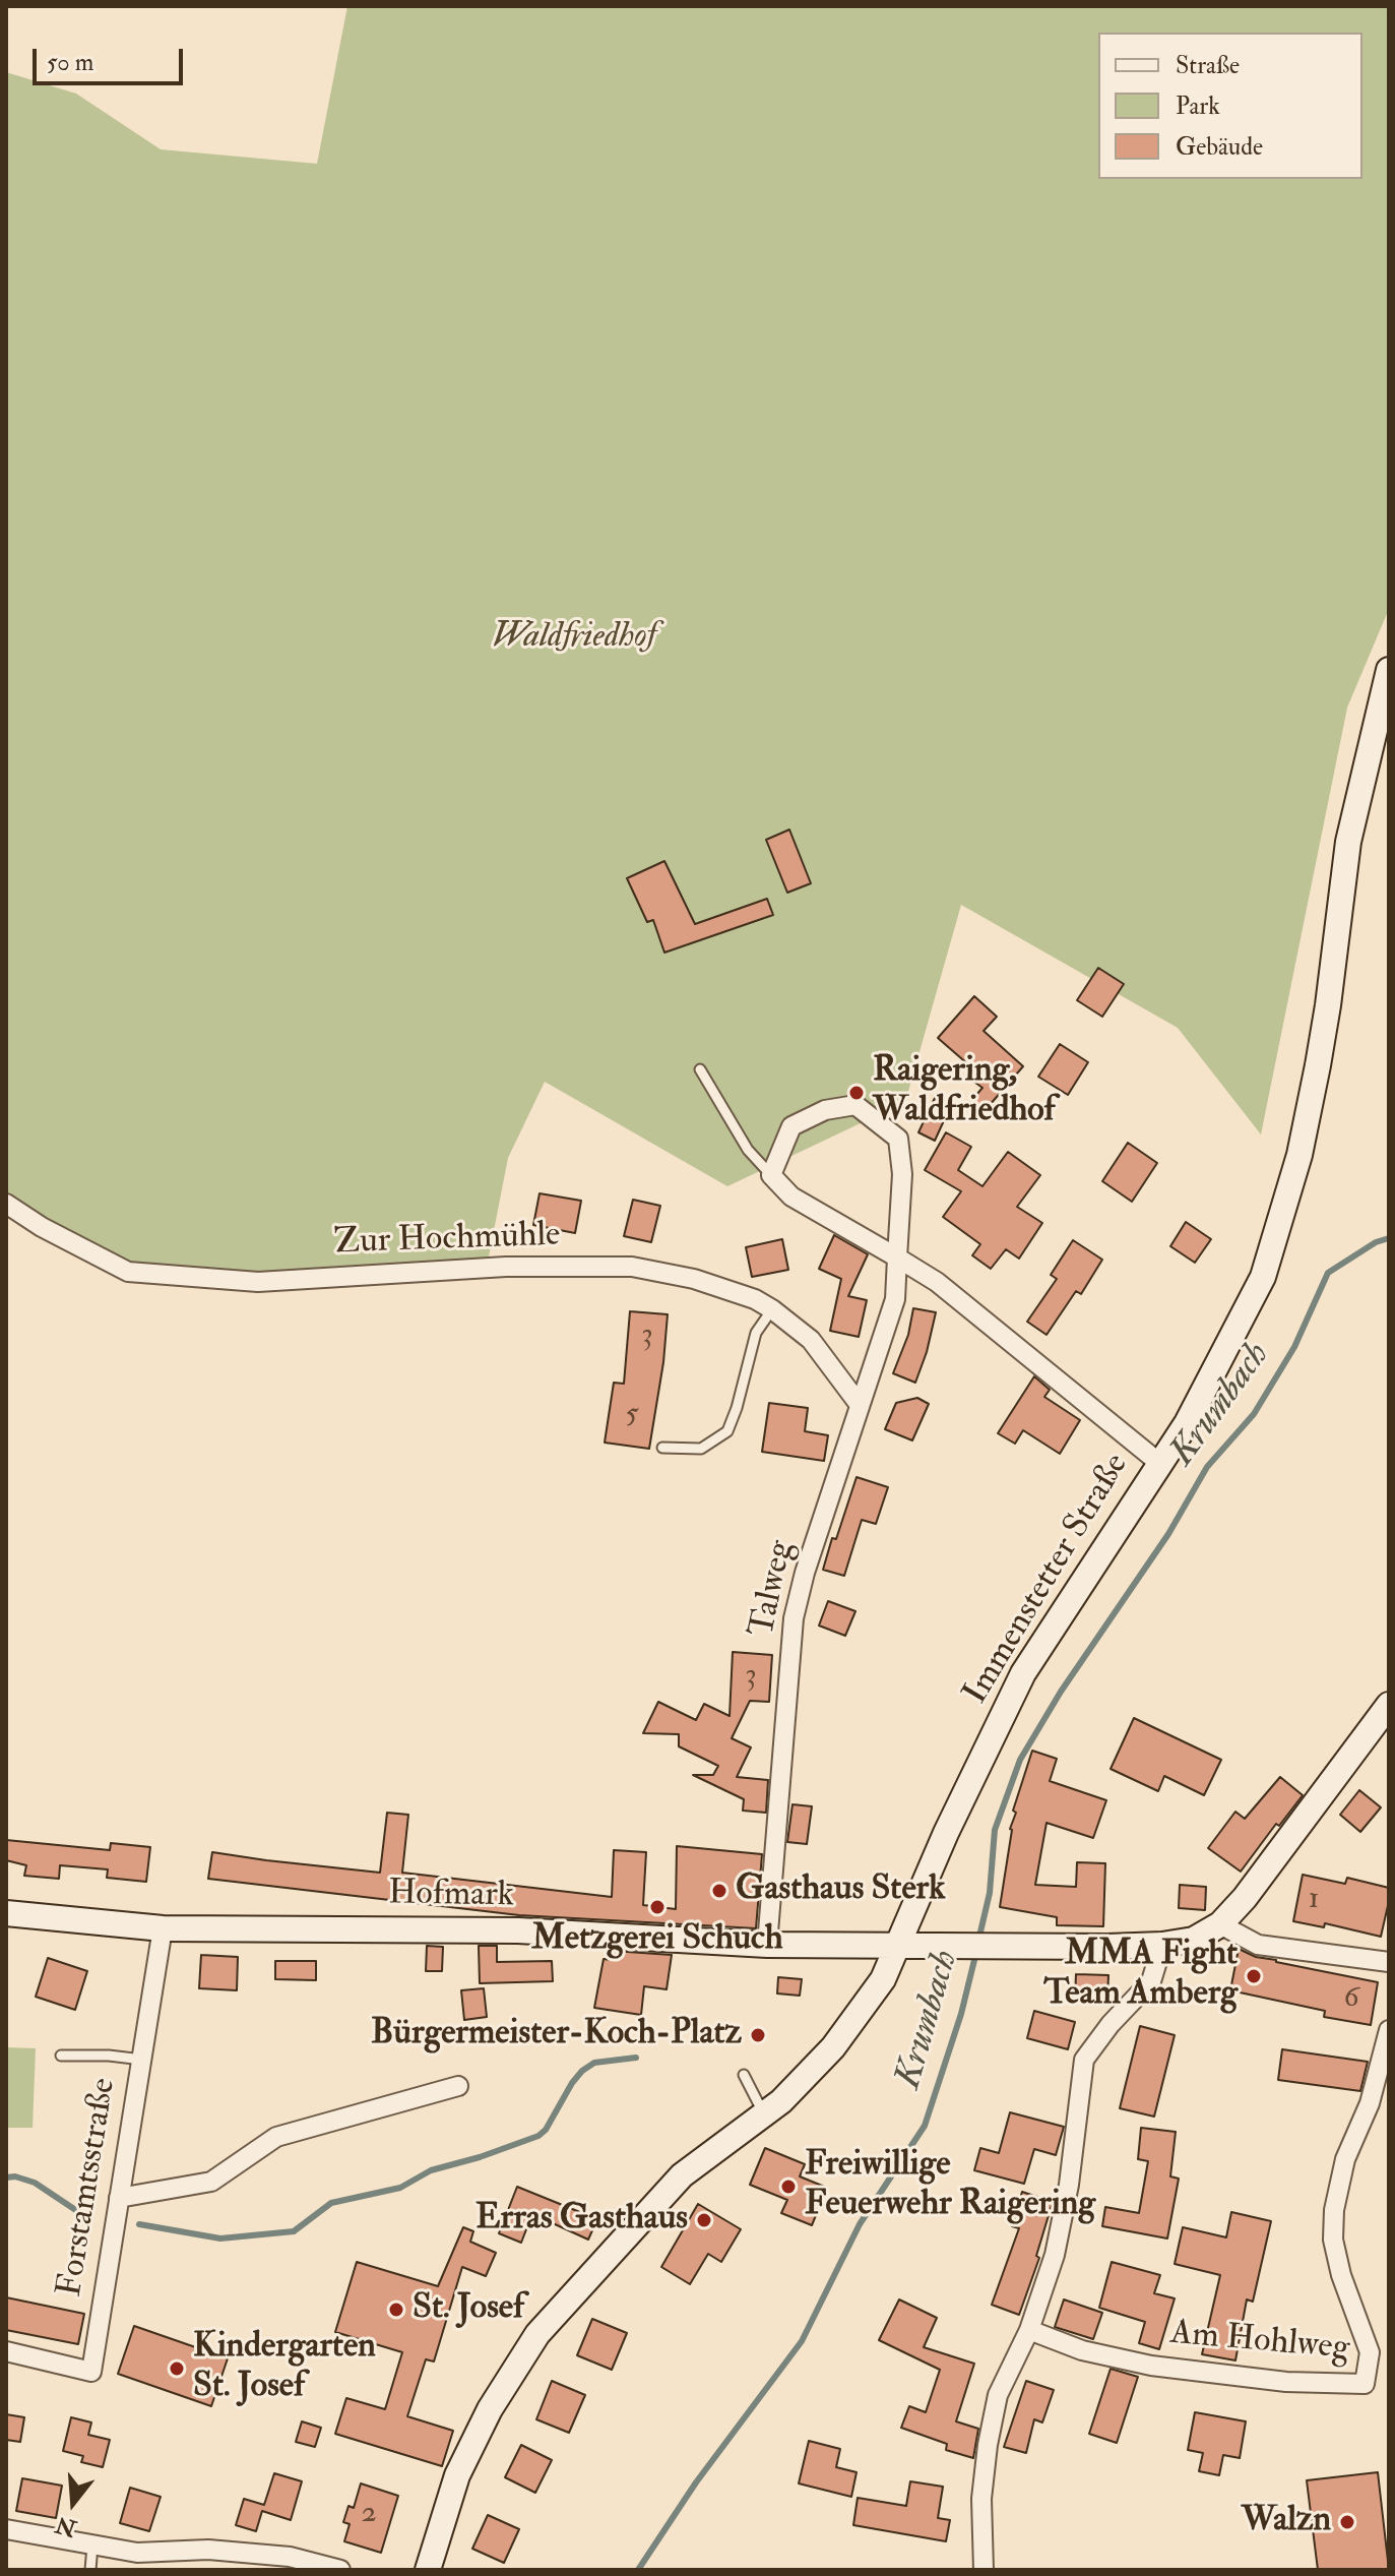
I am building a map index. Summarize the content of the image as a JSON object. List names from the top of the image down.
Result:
{
  "streets": {
    "main road": ["Immenstetter Straße", "Hofmark"],
    "street": [
      "Zur Hochmühle",
      "Talweg",
      "Forstamtsstraße",
      "Am Hohlweg"
    ]
  },
  "crossings": [
    ["Zur Hochmühle", "Talweg"],
    ["Immenstetter Straße", "Hofmark"],
    ["Talweg", "Hofmark"],
    ["Hofmark", "Forstamtsstraße"]
  ],
  "water": ["Krumbach"],
  "parks": ["Waldfriedhof"],
  "places": [
    "Raigering, Waldfriedhof",
    "Gasthaus Sterk",
    "Metzgerei Schuch",
    "MMA Fight Team Amberg",
    "Bürgermeister-Koch-Platz",
    "Freiwillige Feuerwehr Raigering",
    "Erras Gasthaus",
    "St. Josef",
    "Kindergarten St. Josef",
    "Walzn"
  ],
  "house_numbers": [
    "3",
    "5",
    "3",
    "1",
    "6",
    "2"
  ],
  "legend": ["Straße", "Park", "Gebäude"],
  "scale_bar": "50 m",
  "north": "bottom"
}
